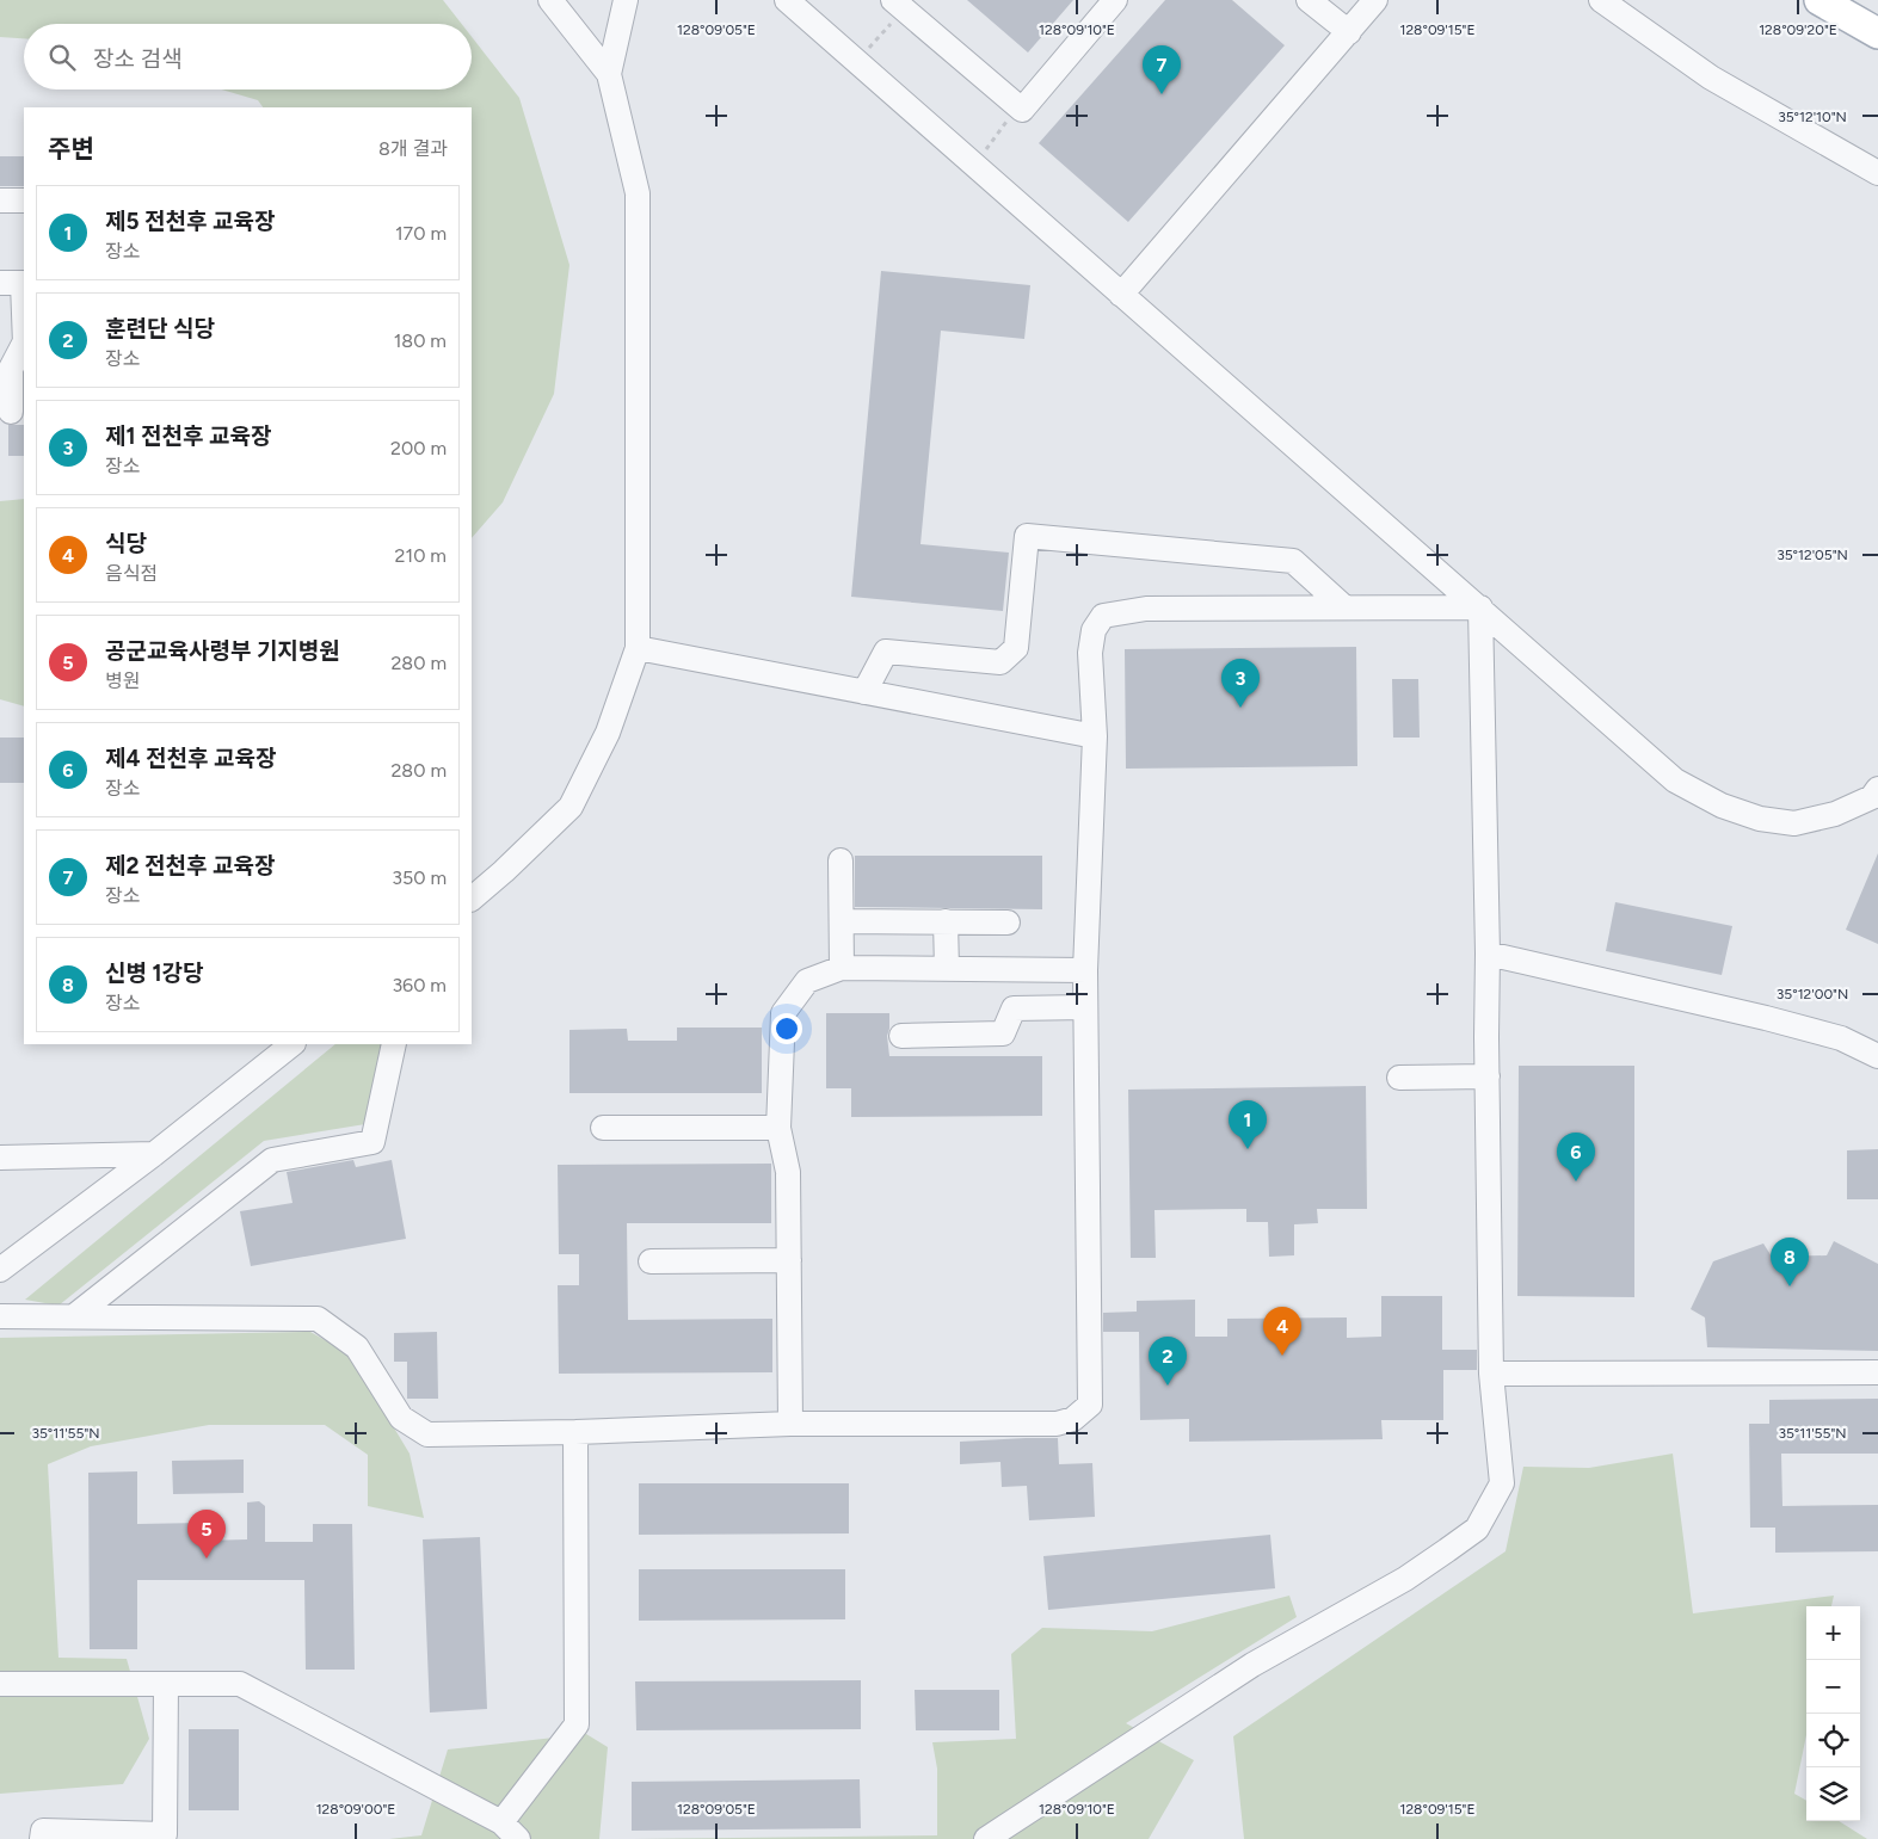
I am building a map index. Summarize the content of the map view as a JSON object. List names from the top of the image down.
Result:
{
  "page": {
    "search": "장소 검색",
    "pins": [
      "7",
      "3",
      "1",
      "6",
      "8",
      "4",
      "2",
      "5"
    ],
    "heading": ["주변", "8개 결과"],
    "list": [
      {
        "mark": "1",
        "name": "제5 전천후 교육장",
        "note": "장소",
        "value": "170 m"
      },
      {
        "mark": "2",
        "name": "훈련단 식당",
        "note": "장소",
        "value": "180 m"
      },
      {
        "mark": "3",
        "name": "제1 전천후 교육장",
        "note": "장소",
        "value": "200 m"
      },
      {
        "mark": "4",
        "name": "식당",
        "note": "음식점",
        "value": "210 m"
      },
      {
        "mark": "5",
        "name": "공군교육사령부 기지병원",
        "note": "병원",
        "value": "280 m"
      },
      {
        "mark": "6",
        "name": "제4 전천후 교육장",
        "note": "장소",
        "value": "280 m"
      },
      {
        "mark": "7",
        "name": "제2 전천후 교육장",
        "note": "장소",
        "value": "350 m"
      },
      {
        "mark": "8",
        "name": "신병 1강당",
        "note": "장소",
        "value": "360 m"
      }
    ],
    "map_buttons": ["+", "−"]
  },
  "coordinates": [
    "128°09'05\"E",
    "128°09'10\"E",
    "128°09'15\"E",
    "128°09'20\"E",
    "35°12'10\"N",
    "35°12'05\"N",
    "35°12'00\"N",
    "35°11'55\"N",
    "128°09'00\"E"
  ]
}
